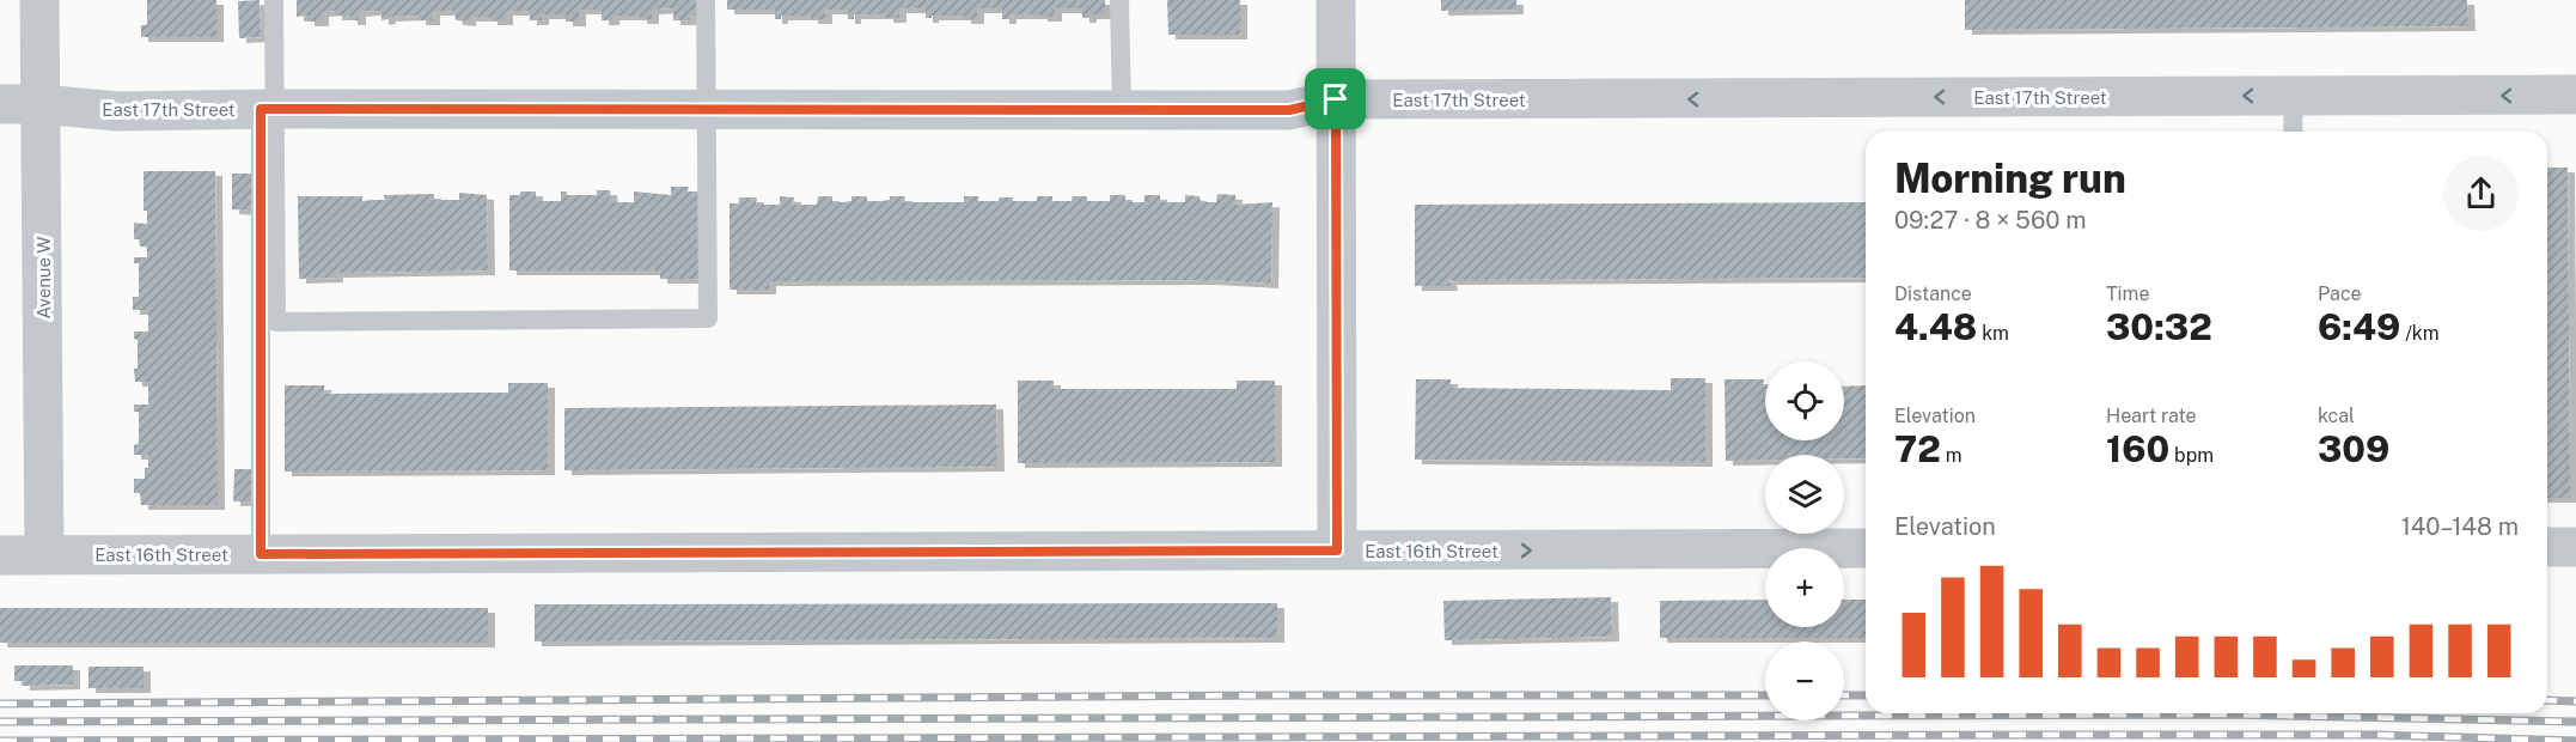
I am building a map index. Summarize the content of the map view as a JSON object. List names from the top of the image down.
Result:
{
  "streets": {
    "street": ["East 17th Street", "Avenue W", "East 16th Street"]
  },
  "crossings": [
    ["East 17th Street", "Avenue W"],
    ["Avenue W", "East 16th Street"]
  ],
  "one_way": ["East 17th Street"],
  "page": {
    "heading": ["Morning run", "09:27 · 8 × 560 m"],
    "stats": [
      ["Distance", "4.48 km"],
      ["Time", "30:32"],
      ["Pace", "6:49 /km"],
      ["Elevation", "72 m"],
      ["Heart rate", "160 bpm"],
      ["kcal", "309"]
    ],
    "map_buttons": ["+", "−"],
    "chart": ["Elevation", "140–148 m"]
  }
}
